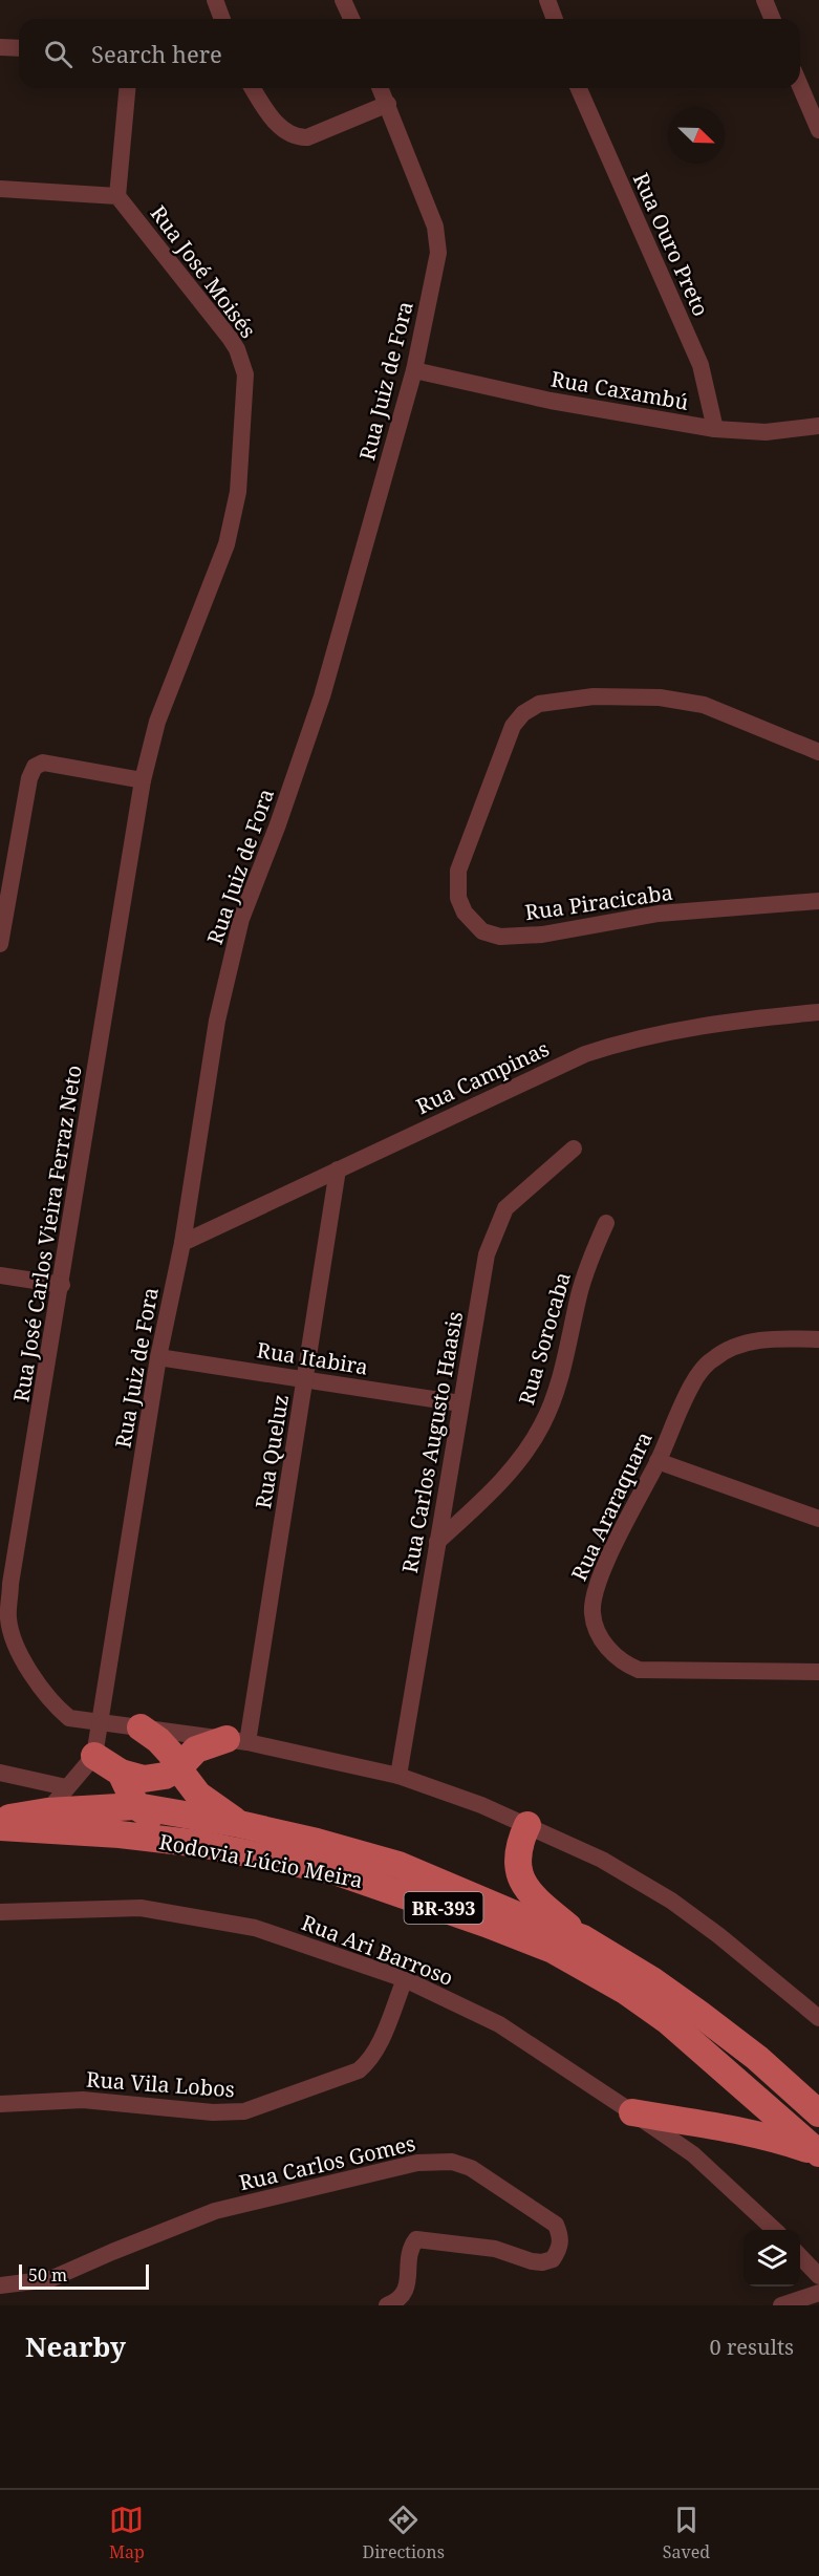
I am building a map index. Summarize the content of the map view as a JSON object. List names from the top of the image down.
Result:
{
  "streets": {
    "main road": ["Rodovia Lúcio Meira", "BR-393"],
    "street": [
      "Rua Ouro Preto",
      "Rua José Moisés",
      "Rua Juiz de Fora",
      "Rua Caxambú",
      "Rua Piracicaba",
      "Rua Campinas",
      "Rua José Carlos Vieira Ferraz Neto",
      "Rua Sorocaba",
      "Rua Itabira",
      "Rua Carlos Augusto Haasis",
      "Rua Queluz",
      "Rua Araraquara",
      "Rua Ari Barroso",
      "Rua Vila Lobos",
      "Rua Carlos Gomes"
    ]
  },
  "crossings": [
    ["Rua Ouro Preto", "Rua Caxambú"],
    ["Rua José Moisés", "Rua José Carlos Vieira Ferraz Neto"],
    ["Rua Juiz de Fora", "Rua Caxambú"],
    ["Rua Juiz de Fora", "Rua Campinas"],
    ["Rua Juiz de Fora", "Rua José Carlos Vieira Ferraz Neto"],
    ["Rua Juiz de Fora", "Rua Itabira"],
    ["Rua Campinas", "Rua Queluz"],
    ["Rua José Carlos Vieira Ferraz Neto", "Rua Carlos Augusto Haasis"],
    ["Rua José Carlos Vieira Ferraz Neto", "Rua Queluz"],
    ["Rua Sorocaba", "Rua Carlos Augusto Haasis"],
    ["Rua Itabira", "Rua Carlos Augusto Haasis"],
    ["Rua Itabira", "Rua Queluz"],
    ["Rua Ari Barroso", "Rua Vila Lobos"]
  ],
  "scale_bar": "50 m",
  "north": "bottom right",
  "page": {
    "search": "Search here",
    "scale": "50 m",
    "heading": ["Nearby", "0 results"],
    "nav": ["Map", "Directions", "Saved"]
  }
}
